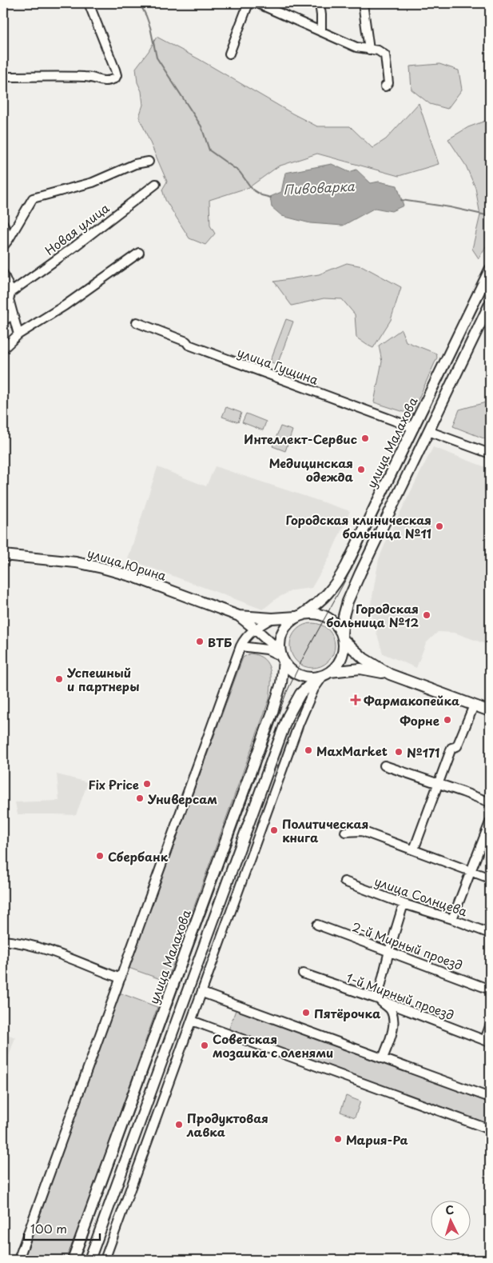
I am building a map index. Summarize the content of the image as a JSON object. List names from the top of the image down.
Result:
{
  "streets": {
    "main road": ["улица Малахова", "улица Юрина"],
    "street": [
      "Новая улица",
      "улица Гущина",
      "улица Солнцева",
      "2-й Мирный проезд",
      "1-й Мирный проезд"
    ]
  },
  "crossings": [
    ["улица Гущина", "улица Малахова"],
    ["улица Малахова", "улица Юрина"]
  ],
  "water": ["Пивоварка"],
  "places": {
    "other": [
      "Интеллект-Сервис",
      "Медицинская одежда",
      "Городская клиническая больница №11",
      "Городская больница №12",
      "ВТБ",
      "Успешный и партнеры",
      "Форне",
      "MaxMarket",
      "№171",
      "Fix Price",
      "Универсам",
      "Политическая книга",
      "Сбербанк",
      "Пятёрочка",
      "Советская мозаика с оленями",
      "Продуктовая лавка",
      "Мария-Ра"
    ],
    "health": ["Фармакопейка"]
  },
  "scale_bar": "100 m",
  "north": "top"
}
